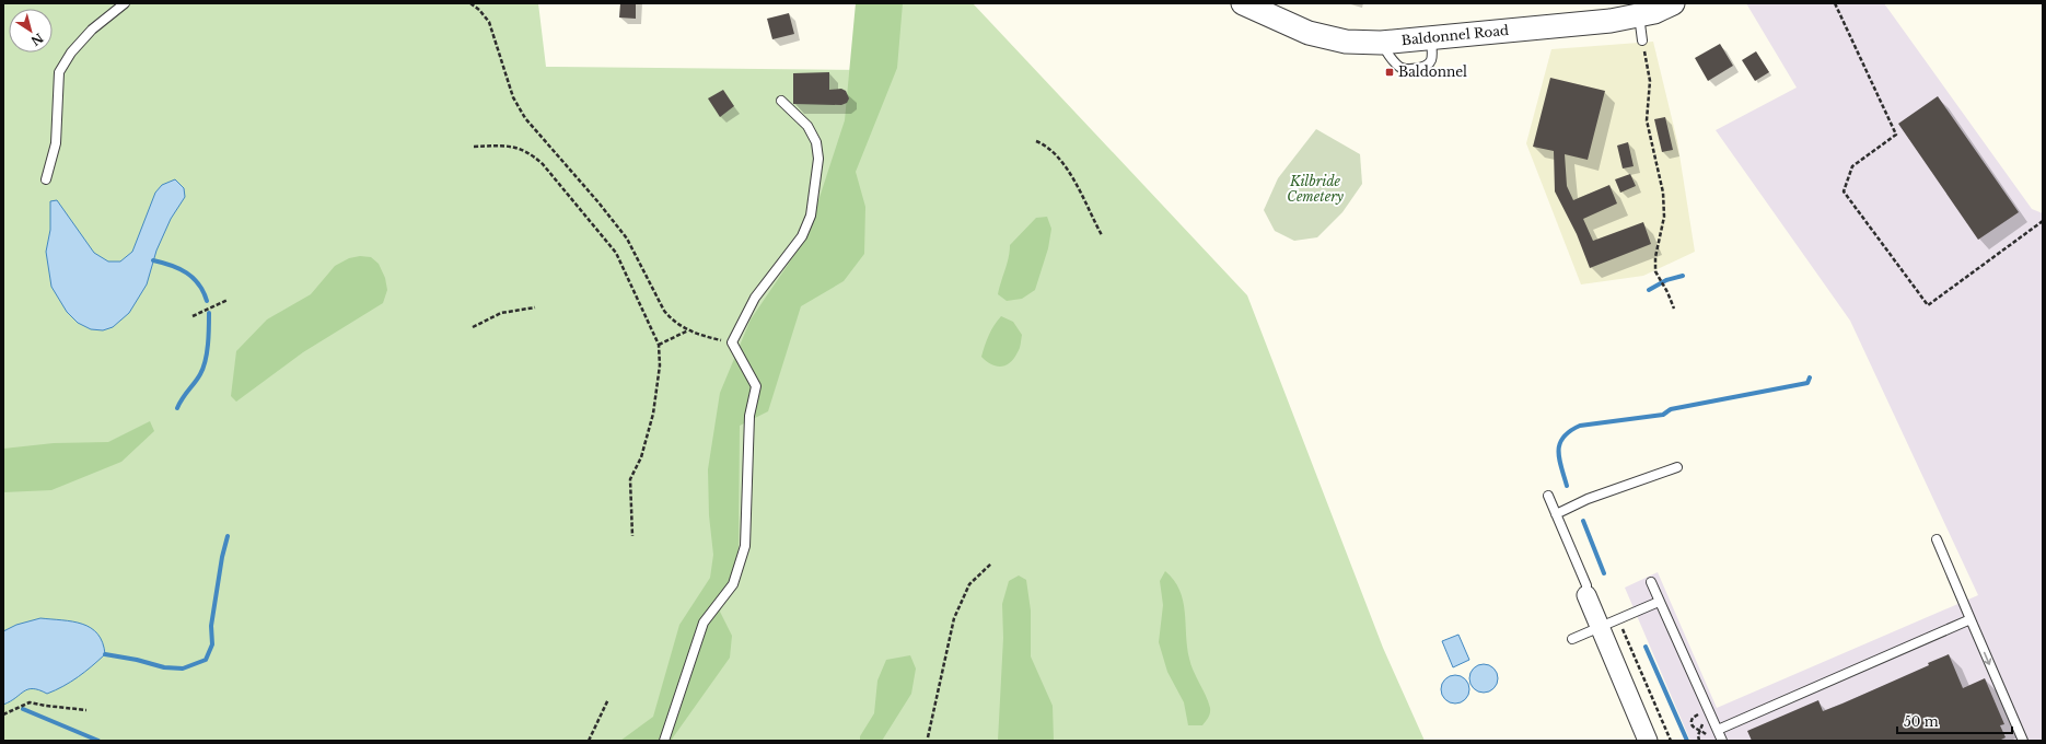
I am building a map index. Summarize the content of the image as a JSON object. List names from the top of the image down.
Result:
{
  "streets": {
    "street": ["Baldonnel Road"]
  },
  "parks": ["Kilbride Cemetery"],
  "places": {
    "transit": ["Baldonnel"]
  },
  "scale_bar": "50 m",
  "north": "bottom right"
}
